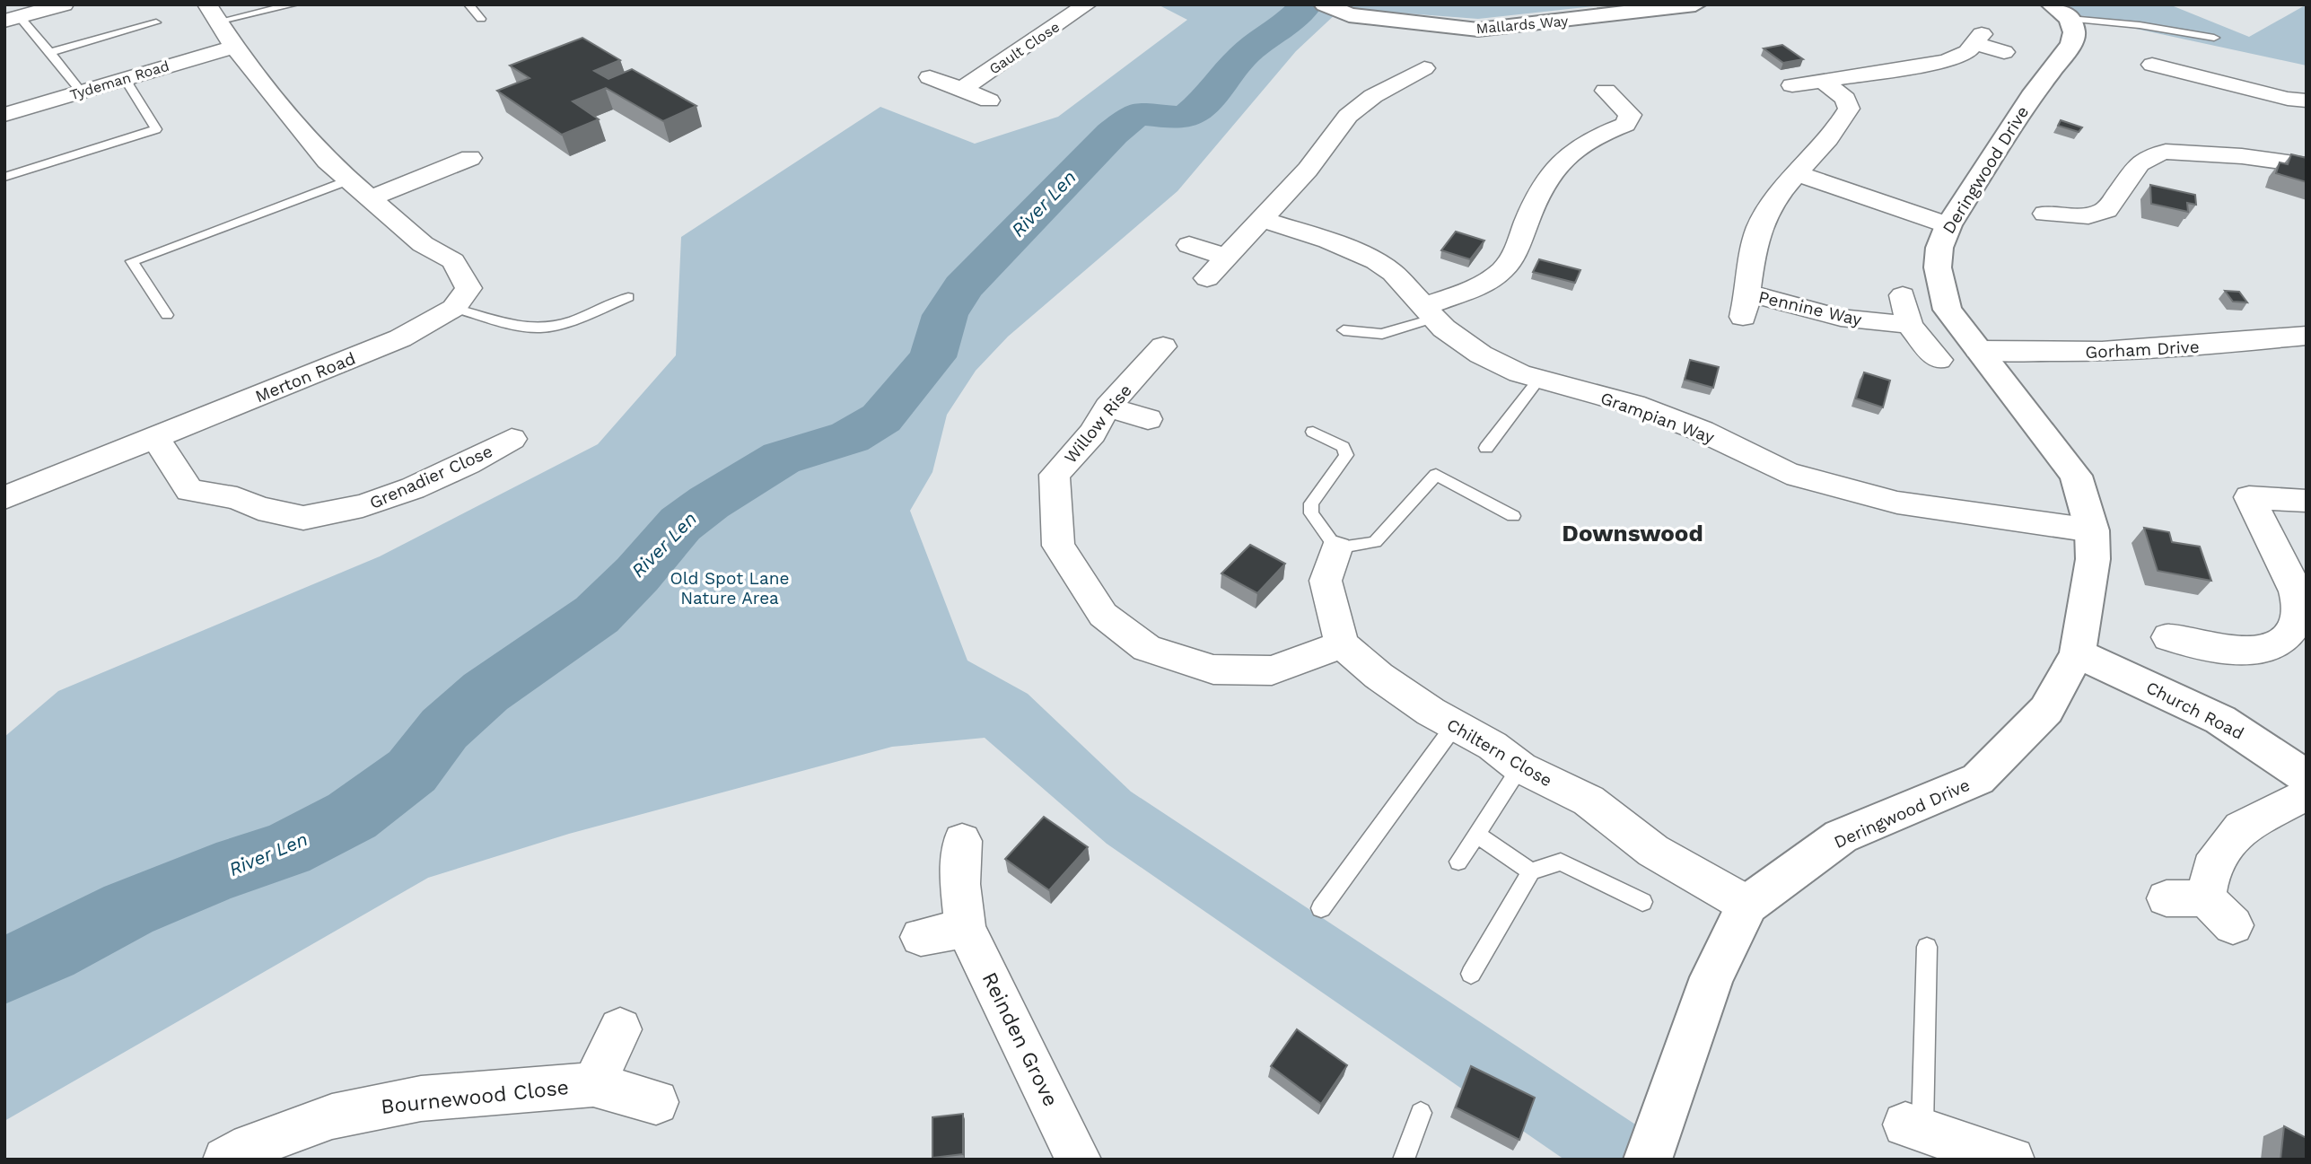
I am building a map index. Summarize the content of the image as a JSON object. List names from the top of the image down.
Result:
{
  "streets": {
    "street": [
      "Mallards Way",
      "Gault Close",
      "Tydeman Road",
      "Deringwood Drive",
      "Pennine Way",
      "Gorham Drive",
      "Merton Road",
      "Grampian Way",
      "Willow Rise",
      "Grenadier Close",
      "Church Road",
      "Chiltern Close",
      "Reinden Grove",
      "Bournewood Close"
    ]
  },
  "crossings": [
    ["Deringwood Drive", "Gorham Drive"],
    ["Deringwood Drive", "Grampian Way"],
    ["Deringwood Drive", "Church Road"],
    ["Deringwood Drive", "Chiltern Close"],
    ["Merton Road", "Grenadier Close"],
    ["Willow Rise", "Chiltern Close"]
  ],
  "districts": ["Downswood"],
  "water": ["River Len"],
  "parks": ["Old Spot Lane Nature Area"]
}
